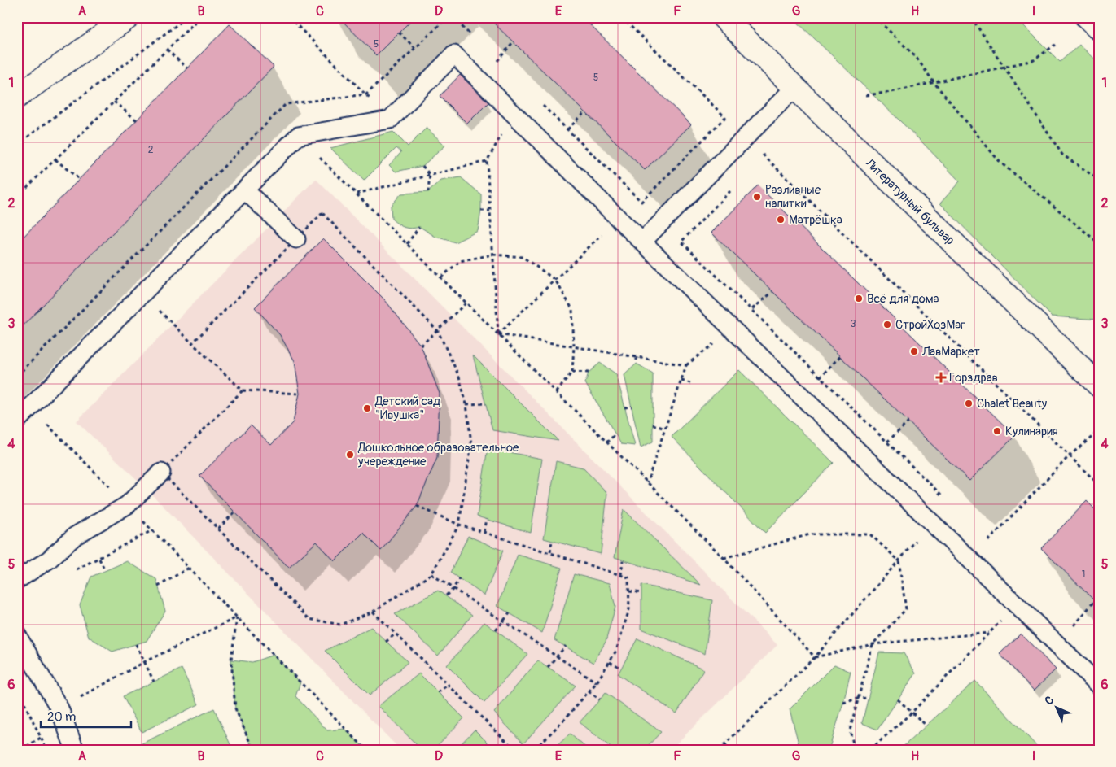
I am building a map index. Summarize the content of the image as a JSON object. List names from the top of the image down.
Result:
{
  "streets": {
    "street": ["Литературный бульвар"]
  },
  "places": {
    "other": [
      "Разливные напитки",
      "Матрёшка",
      "Всё для дома",
      "СтройХозМаг",
      "ЛавМаркет",
      "Chalet Beauty",
      "Детский сад \"Ивушка\"",
      "Кулинария",
      "Дошкольное образовательное учереждение"
    ],
    "health": ["Горздрав"]
  },
  "house_numbers": [
    "5",
    "5",
    "2",
    "3",
    "1"
  ],
  "scale_bar": "20 m",
  "north": "top left",
  "grid": {
    "columns": [
      "A",
      "B",
      "C",
      "D",
      "E",
      "F",
      "G",
      "H",
      "I"
    ],
    "rows": [
      "1",
      "2",
      "3",
      "4",
      "5",
      "6"
    ]
  }
}
